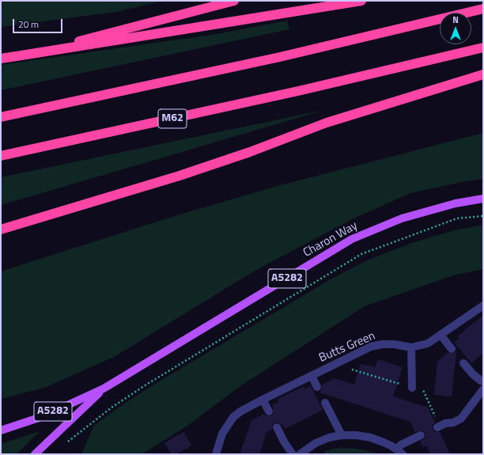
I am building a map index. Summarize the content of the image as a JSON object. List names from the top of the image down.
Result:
{
  "streets": {
    "highway": ["M62"],
    "main road": ["Charon Way", "A5282"],
    "street": ["Butts Green"]
  },
  "scale_bar": "20 m",
  "north": "top"
}
